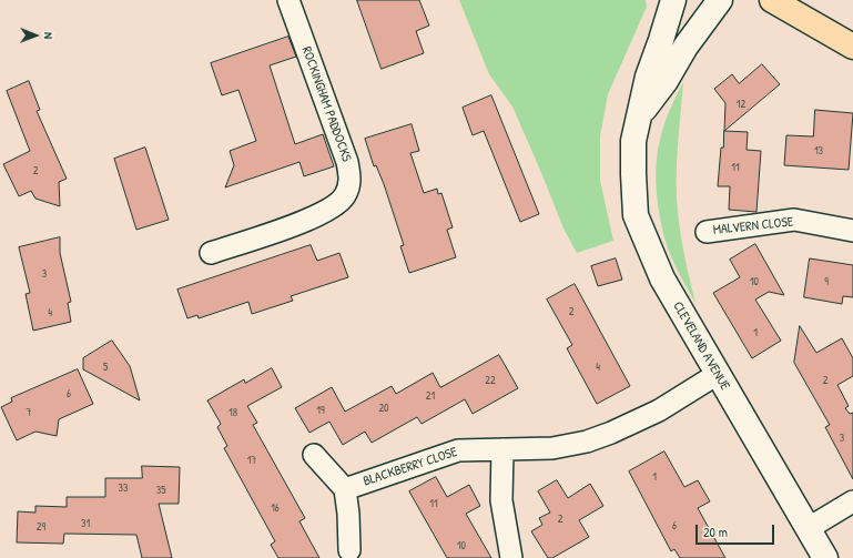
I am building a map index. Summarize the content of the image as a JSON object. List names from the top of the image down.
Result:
{
  "streets": {
    "street": [
      "ROCKINGHAM PADDOCKS",
      "MALVERN CLOSE",
      "CLEVELAND AVENUE",
      "BLACKBERRY CLOSE"
    ]
  },
  "crossings": [
    ["CLEVELAND AVENUE", "BLACKBERRY CLOSE"]
  ],
  "house_numbers": [
    "12",
    "13",
    "11",
    "2",
    "3",
    "10",
    "9",
    "2",
    "4",
    "1",
    "5",
    "4",
    "22",
    "2",
    "6",
    "21",
    "20",
    "19",
    "7",
    "18",
    "3",
    "17",
    "1",
    "33",
    "35",
    "11",
    "16",
    "2",
    "31",
    "6",
    "29",
    "10"
  ],
  "scale_bar": "20 m",
  "north": "right"
}
